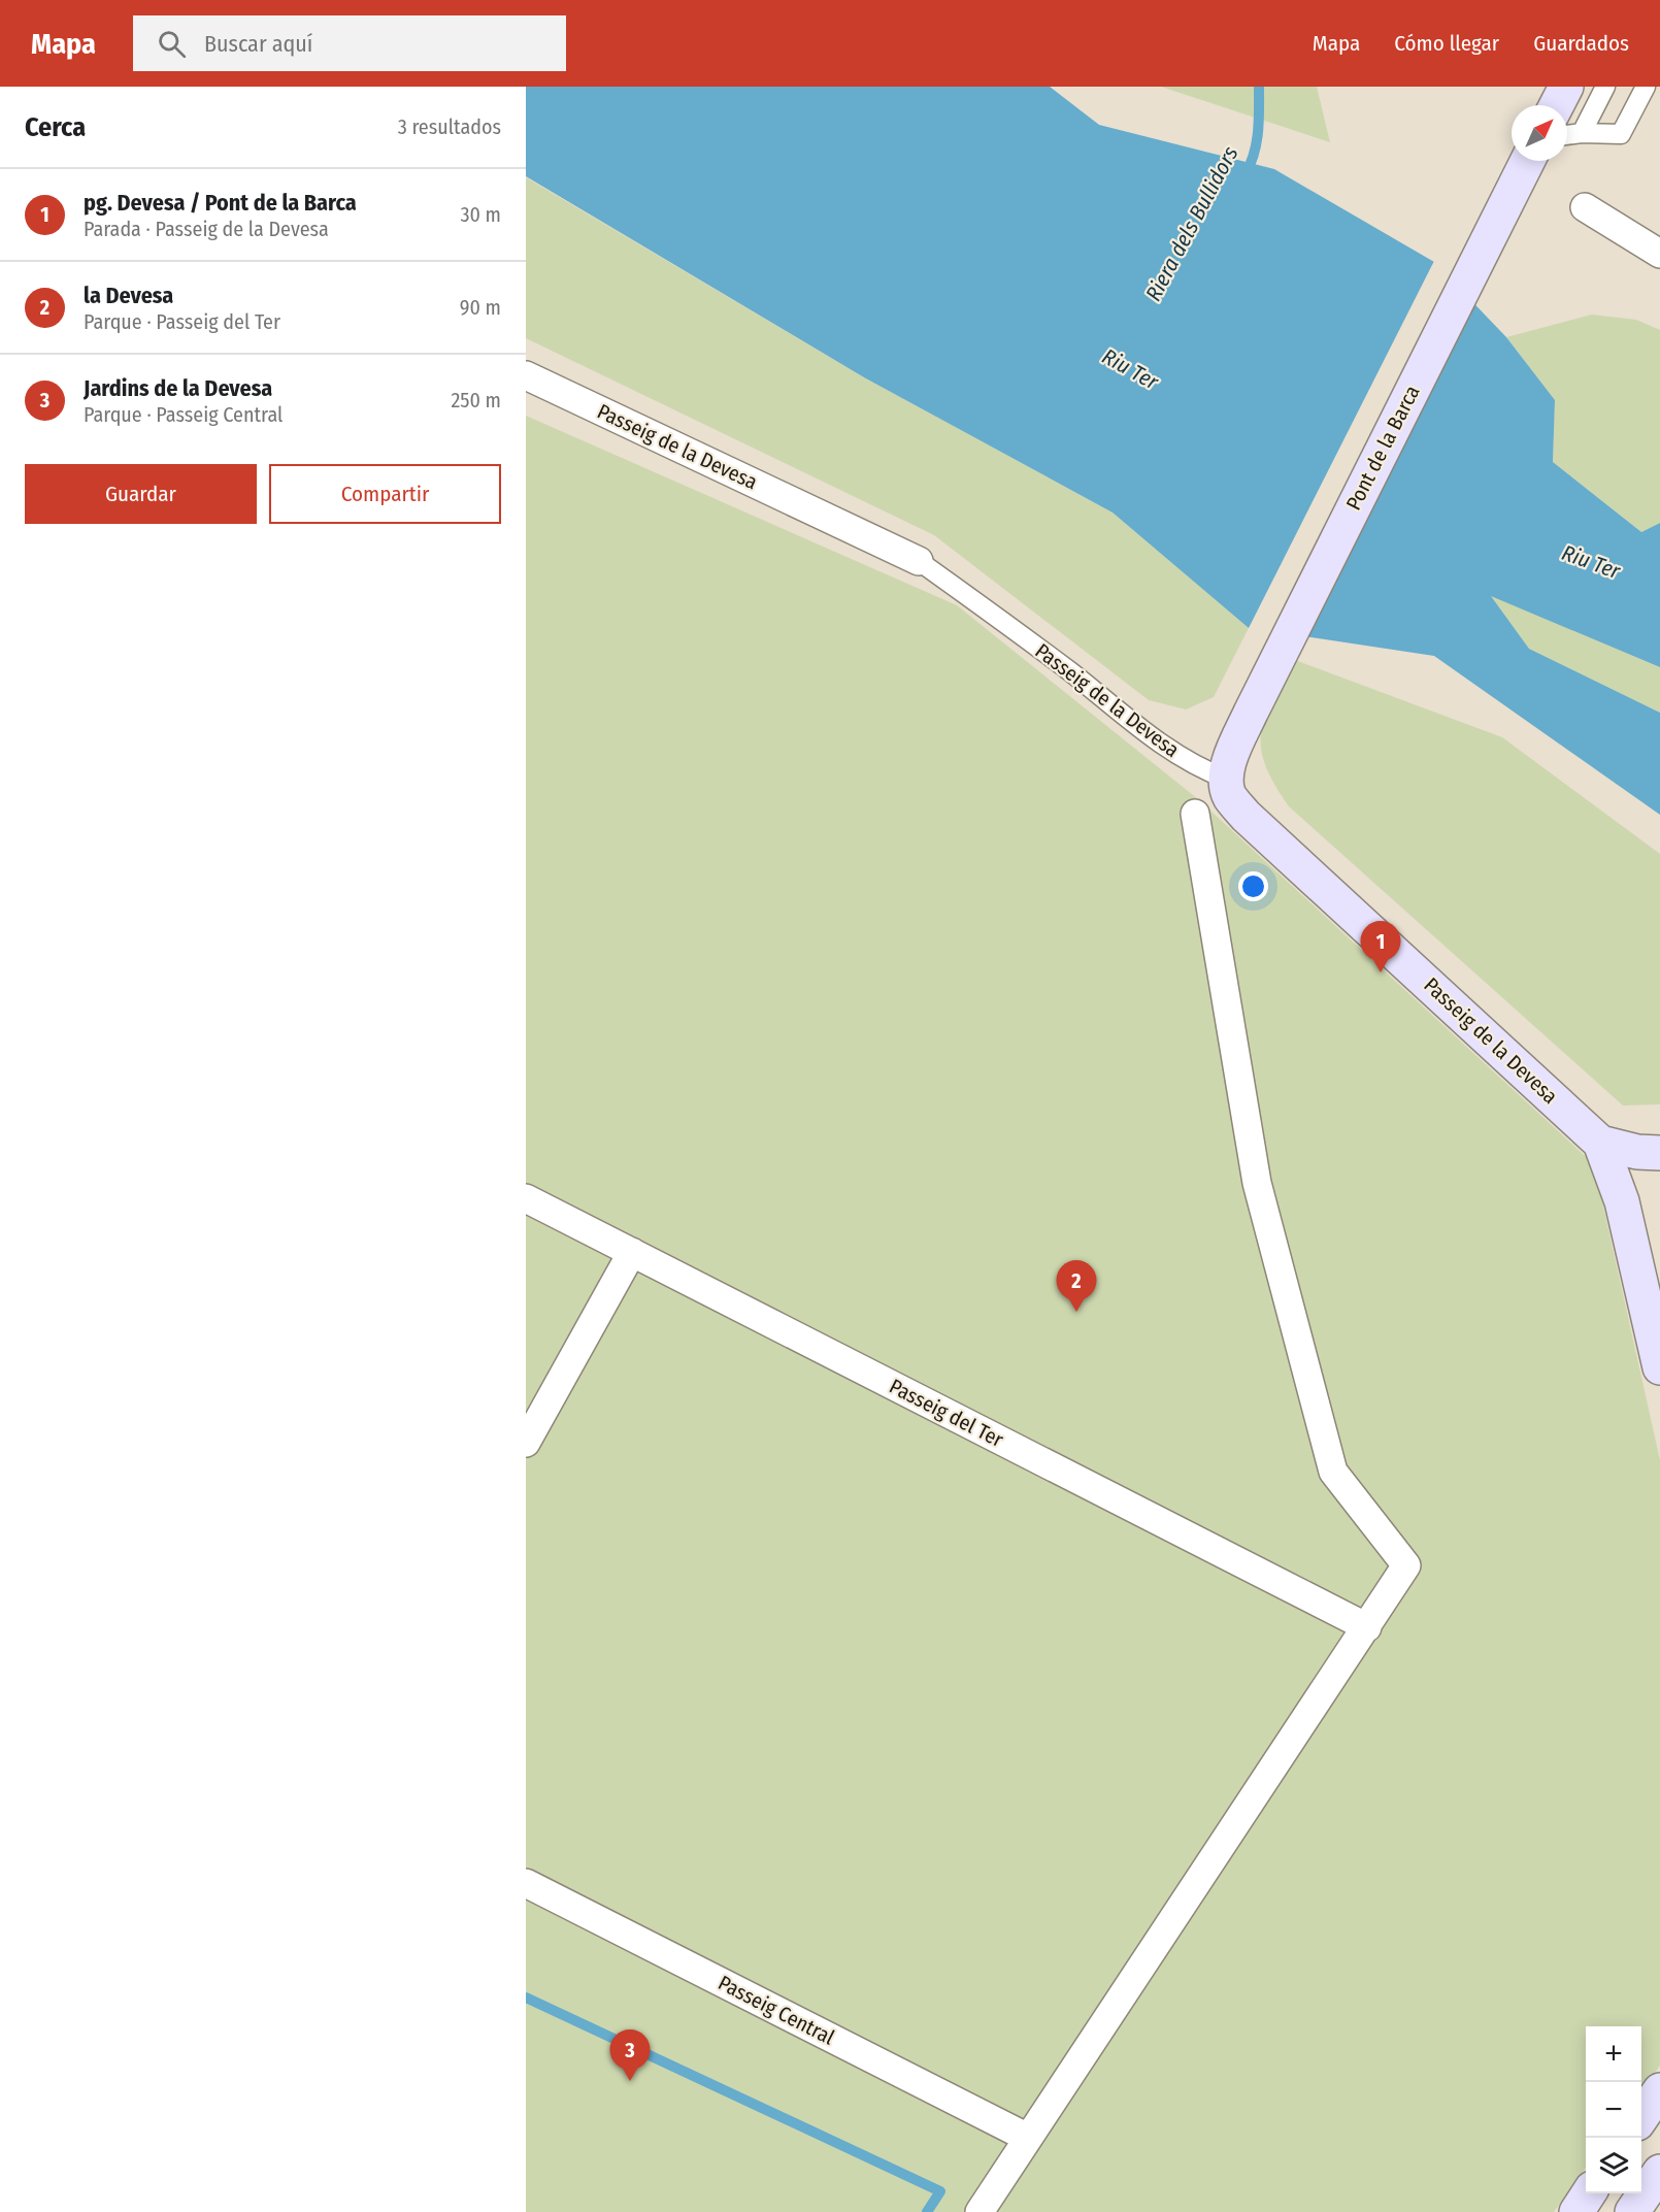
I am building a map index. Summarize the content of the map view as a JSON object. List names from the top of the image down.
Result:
{
  "streets": {
    "main road": ["Passeig de la Devesa", "Pont de la Barca"],
    "street": ["Passeig del Ter", "Passeig Central"]
  },
  "crossings": [
    ["Passeig de la Devesa", "Pont de la Barca"]
  ],
  "water": ["Riera dels Bullidors", "Riu Ter"],
  "north": "top right",
  "page": {
    "header": "Mapa",
    "search": "Buscar aquí",
    "nav": ["Mapa", "Cómo llegar", "Guardados"],
    "heading": ["Cerca", "3 resultados"],
    "list": [
      {
        "mark": "1",
        "name": "pg. Devesa / Pont de la Barca",
        "note": "Parada · Passeig de la Devesa",
        "value": "30 m"
      },
      {
        "mark": "2",
        "name": "la Devesa",
        "note": "Parque · Passeig del Ter",
        "value": "90 m"
      },
      {
        "mark": "3",
        "name": "Jardins de la Devesa",
        "note": "Parque · Passeig Central",
        "value": "250 m"
      }
    ],
    "buttons": ["Guardar", "Compartir"],
    "pins": ["1", "2", "3"],
    "map_buttons": ["+", "−"]
  }
}
